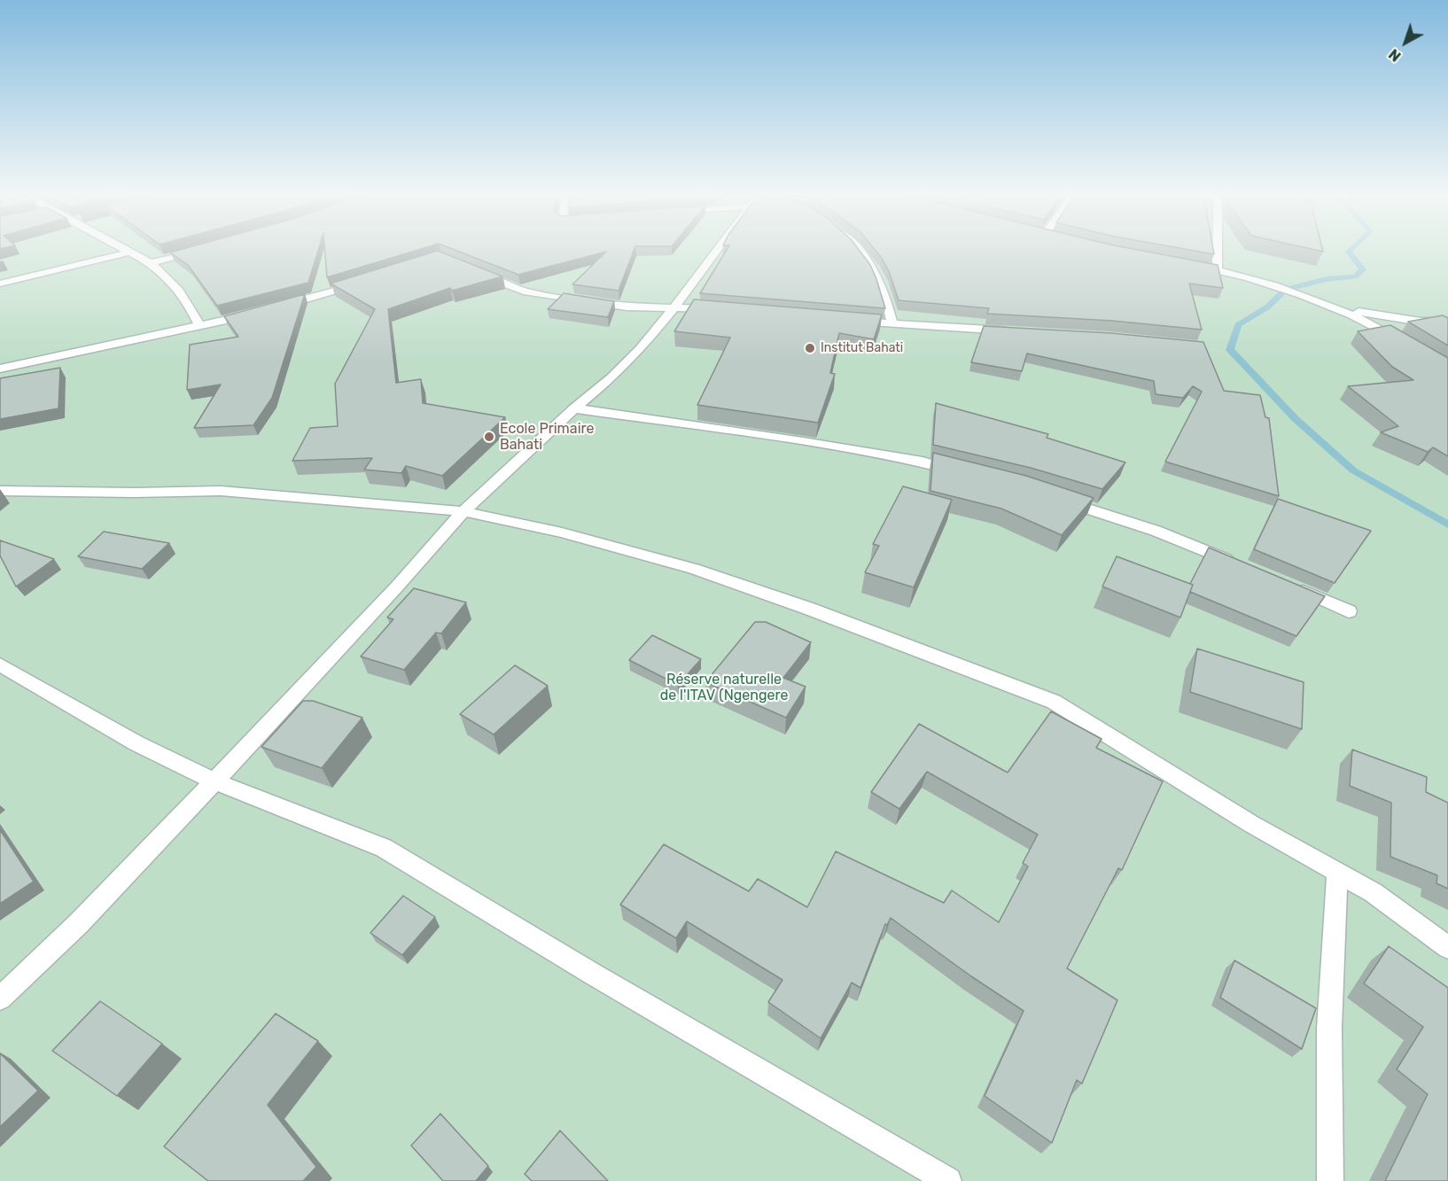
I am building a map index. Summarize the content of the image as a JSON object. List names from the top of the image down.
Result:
{
  "parks": ["Réserve naturelle de l'ITAV (Ngengere"],
  "places": ["Institut Bahati", "Ecole Primaire Bahati"],
  "north": "bottom left"
}
